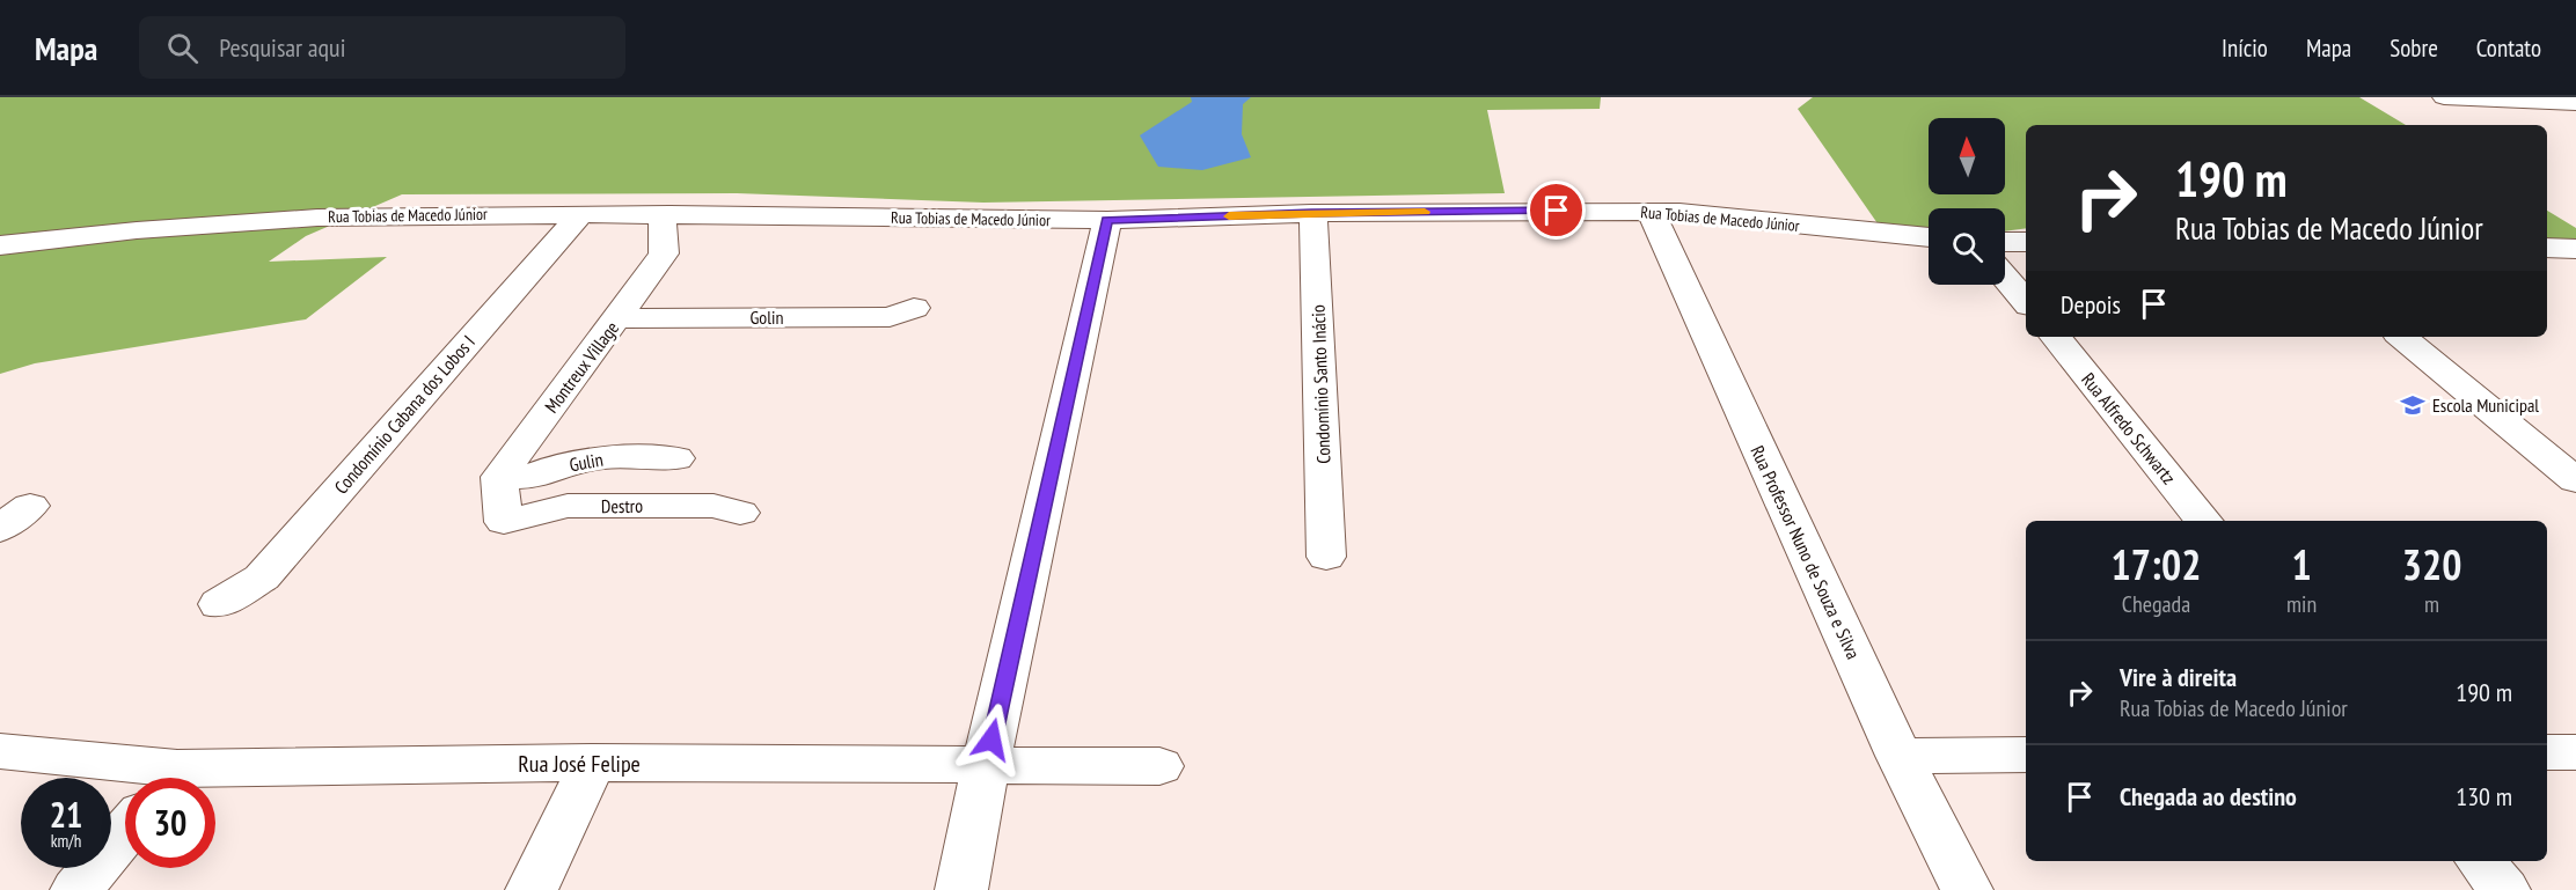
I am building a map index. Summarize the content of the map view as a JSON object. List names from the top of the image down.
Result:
{
  "streets": {
    "street": [
      "Rua Tobias de Macedo Júnior",
      "Golin",
      "Montreux Village",
      "Condomínio Santo Inácio",
      "Condomínio Cabana dos Lobos I",
      "Rua Alfredo Schwartz",
      "Gulin",
      "Destro",
      "Rua Professor Nuno de Souza e Silva",
      "Rua José Felipe"
    ]
  },
  "crossings": [
    ["Rua Tobias de Macedo Júnior", "Montreux Village"],
    ["Rua Tobias de Macedo Júnior", "Condomínio Santo Inácio"],
    ["Rua Tobias de Macedo Júnior", "Condomínio Cabana dos Lobos I"],
    ["Rua Tobias de Macedo Júnior", "Rua Professor Nuno de Souza e Silva"],
    ["Golin", "Montreux Village"],
    ["Montreux Village", "Gulin"],
    ["Montreux Village", "Destro"],
    ["Gulin", "Destro"]
  ],
  "places": {
    "school or university": ["Escola Municipal"]
  },
  "north": "top",
  "page": {
    "header": "Mapa",
    "search": "Pesquisar aqui",
    "nav": [
      "Início",
      "Mapa",
      "Sobre",
      "Contato"
    ],
    "turn": ["190 m", "Rua Tobias de Macedo Júnior"],
    "then": "Depois",
    "eta": [
      "17:02",
      "Chegada",
      "1",
      "min",
      "320",
      "m"
    ],
    "list": [
      {
        "name": "Vire à direita",
        "note": "Rua Tobias de Macedo Júnior",
        "value": "190 m"
      },
      {
        "name": "Chegada ao destino",
        "value": "130 m"
      }
    ],
    "speed": "21 km/h",
    "limit": "30"
  }
}
